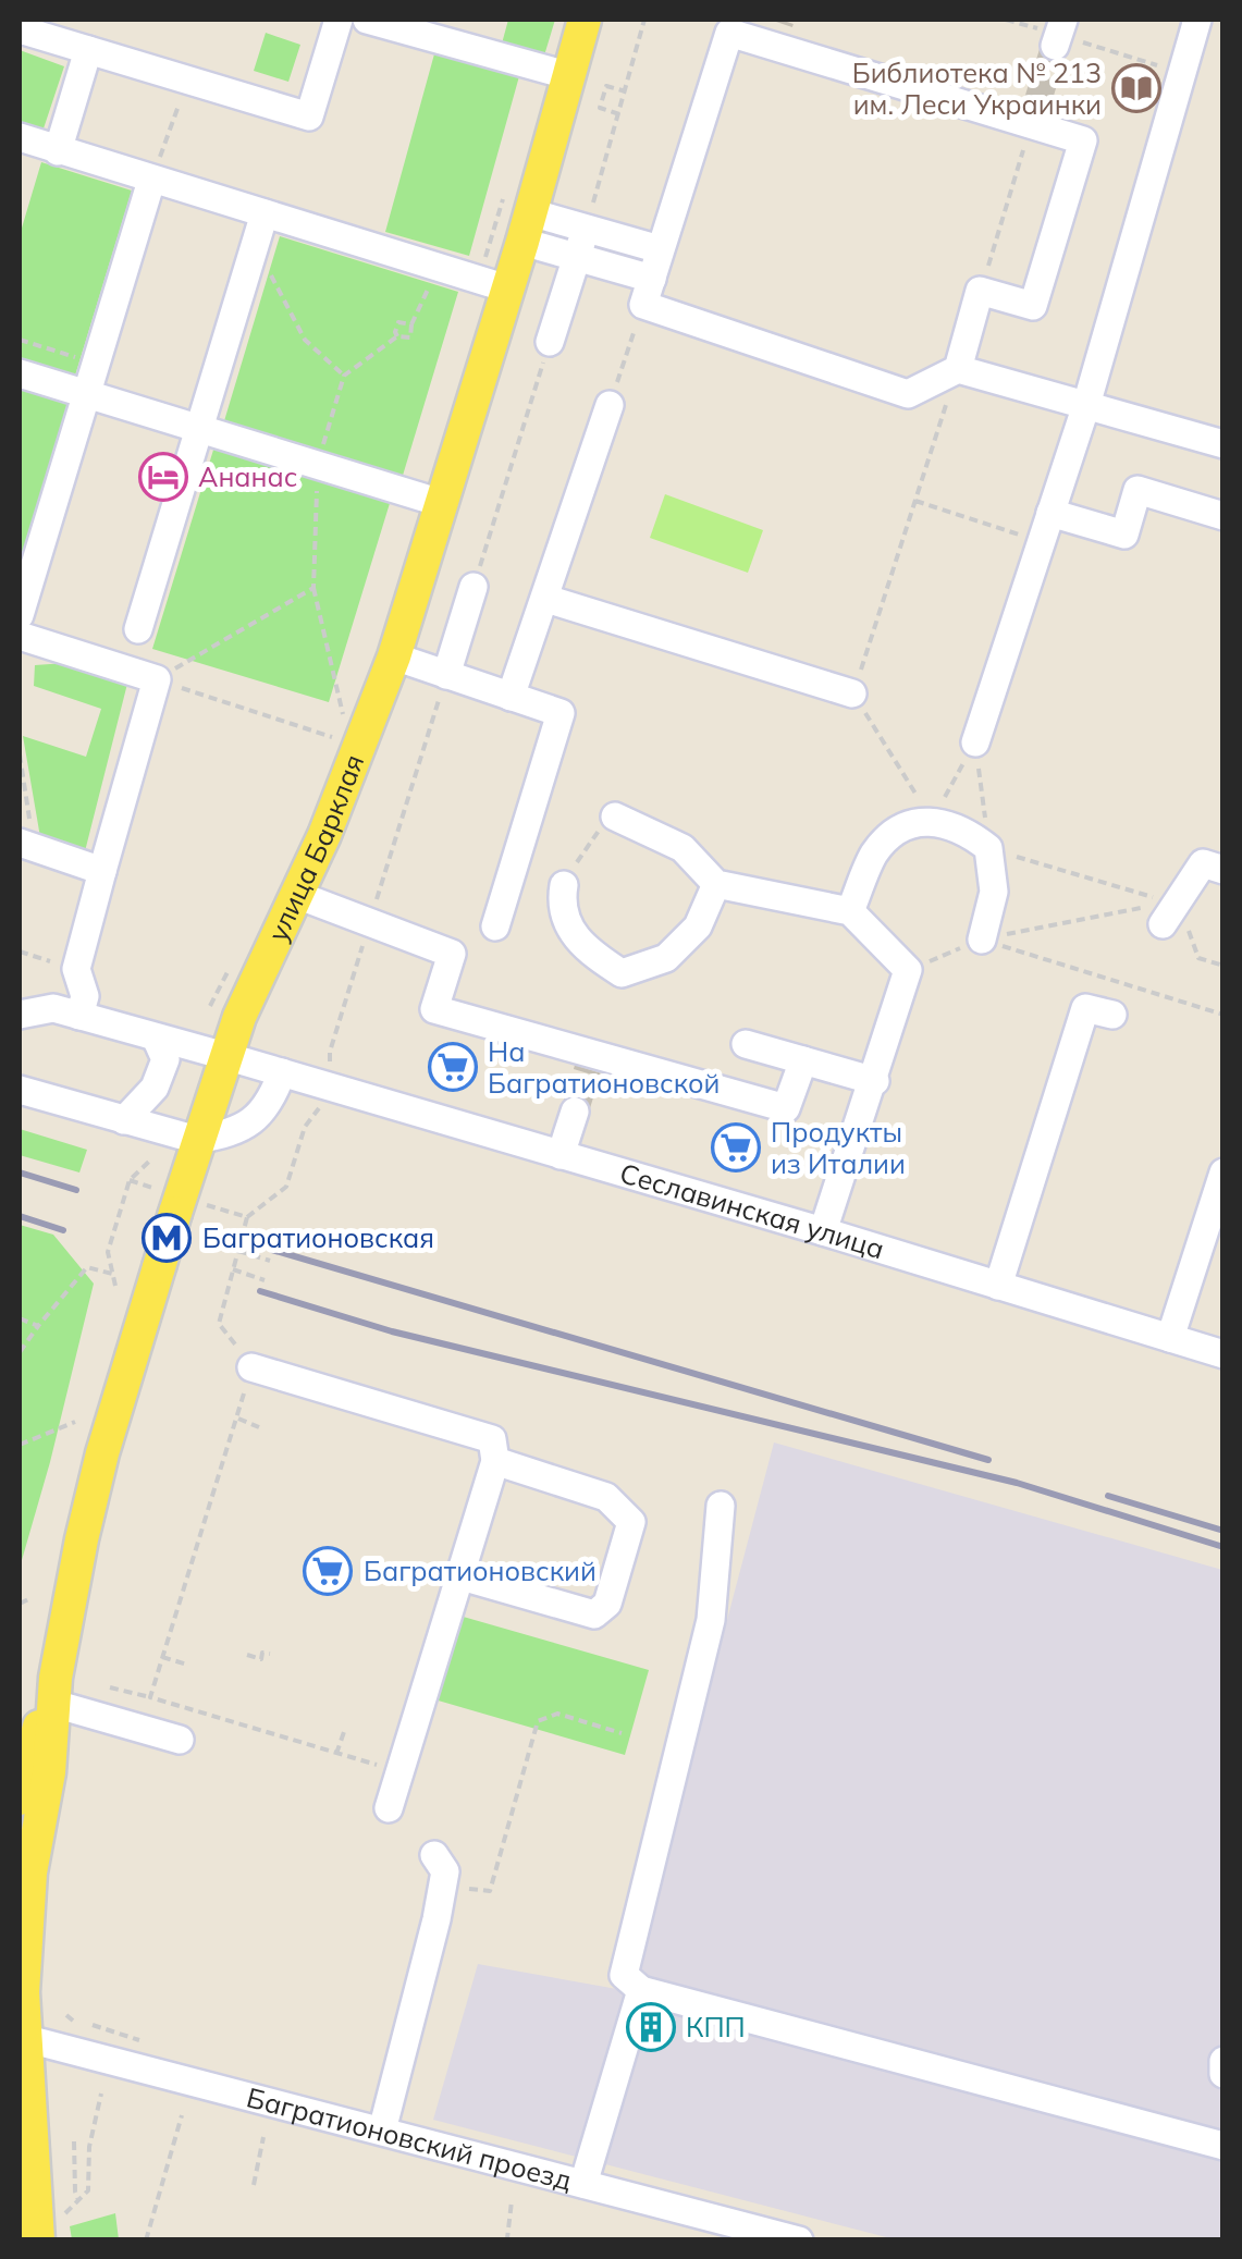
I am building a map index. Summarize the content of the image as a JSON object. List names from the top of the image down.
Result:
{
  "streets": {
    "main road": ["улица Барклая"],
    "street": ["Сеславинская улица", "Багратионовский проезд"]
  },
  "crossings": [
    ["улица Барклая", "Сеславинская улица"],
    ["улица Барклая", "Багратионовский проезд"]
  ],
  "places": {
    "library": ["Библиотека № 213 им. Леси Украинки"],
    "hotel": ["Ананас"],
    "supermarket": ["На Багратионовской", "Продукты из Италии", "Багратионовский"],
    "metro station": ["Багратионовская"],
    "building": ["КПП"]
  }
}
